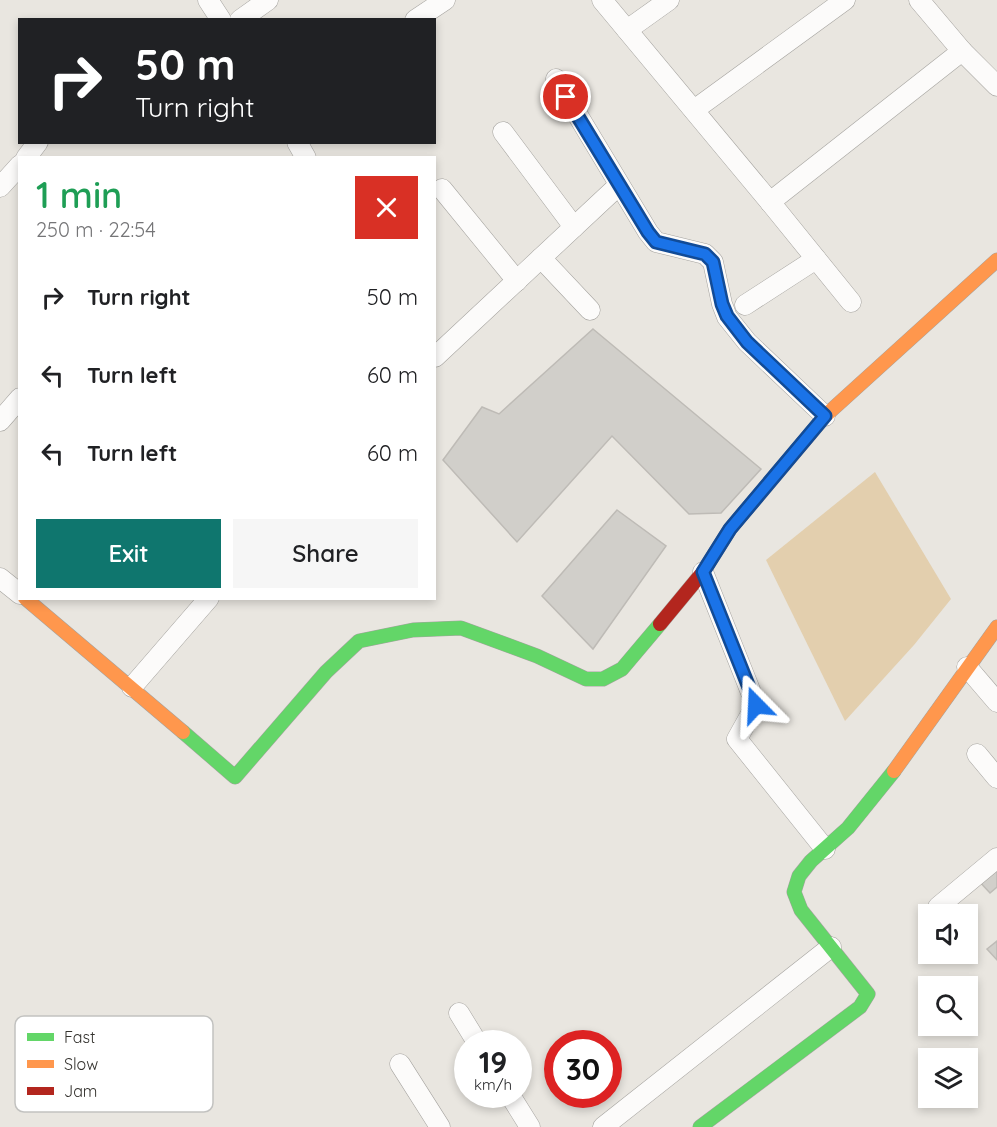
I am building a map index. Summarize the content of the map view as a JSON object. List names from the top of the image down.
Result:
{
  "legend": ["Fast", "Slow", "Jam"],
  "page": {
    "turn": ["50 m", "Turn right"],
    "heading": ["1 min", "250 m · 22:54"],
    "list": [
      {
        "name": "Turn right",
        "value": "50 m"
      },
      {
        "name": "Turn left",
        "value": "60 m"
      },
      {
        "name": "Turn left",
        "value": "60 m"
      }
    ],
    "buttons": ["Exit", "Share"],
    "speed": "19 km/h",
    "limit": "30"
  }
}
